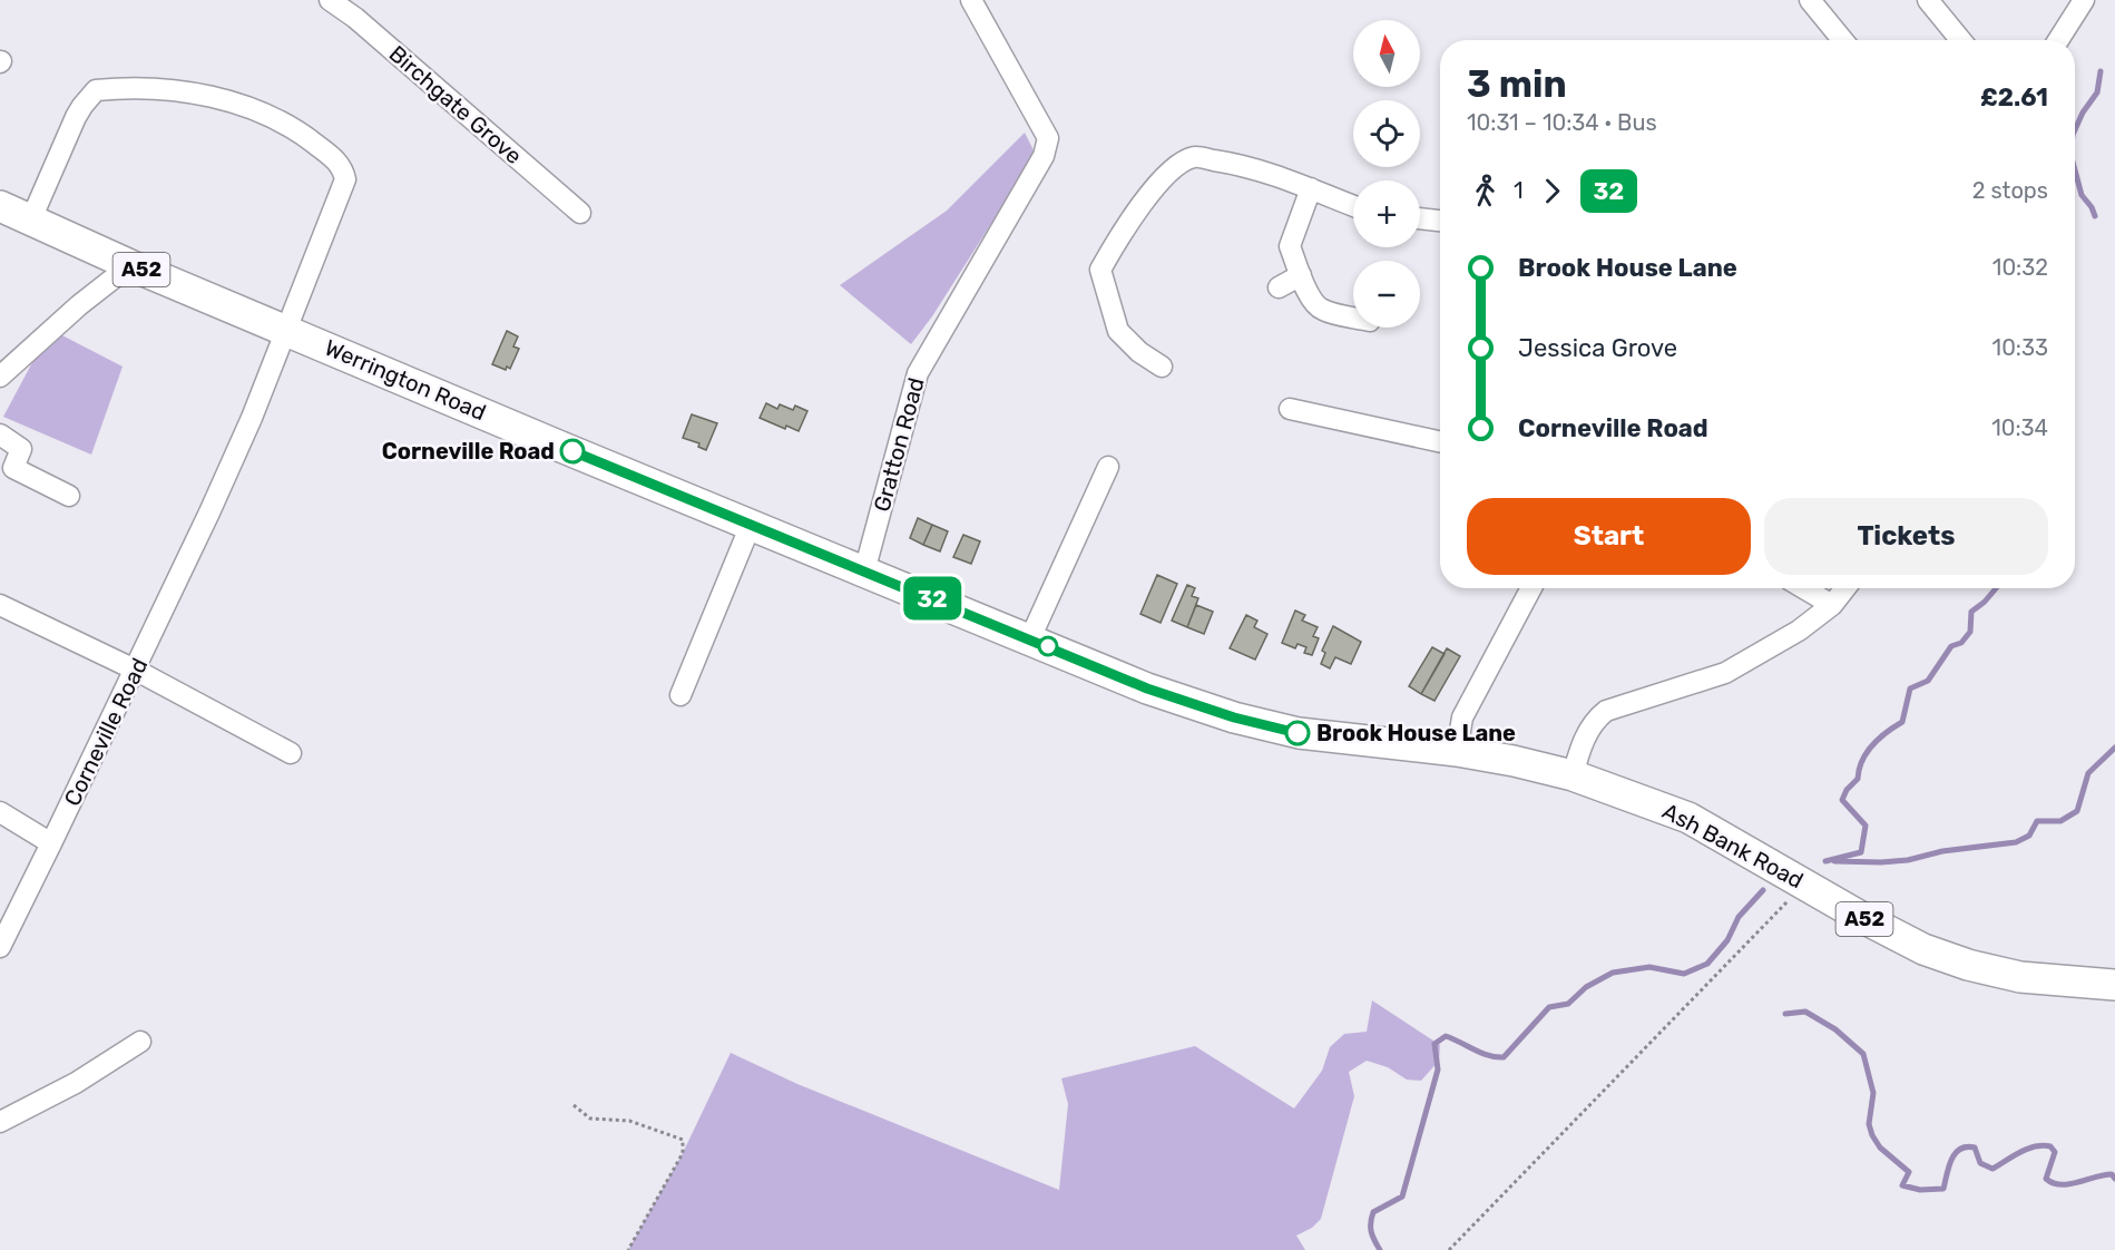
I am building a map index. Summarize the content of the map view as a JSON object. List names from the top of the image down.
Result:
{
  "streets": {
    "highway": ["A52", "Werrington Road", "Ash Bank Road"],
    "street": ["Birchgate Grove", "Gratton Road", "Corneville Road"]
  },
  "crossings": [
    ["Werrington Road", "Gratton Road"],
    ["Werrington Road", "Corneville Road"],
    ["Werrington Road", "Ash Bank Road"]
  ],
  "places": ["Corneville Road", "Brook House Lane"],
  "lines": ["bus line 32"],
  "north": "top",
  "page": {
    "on_map": "32",
    "map_buttons": ["+", "−"],
    "heading": ["3 min", "10:31 – 10:34 · Bus", "£2.61"],
    "legs": ["1", "32", "2 stops"],
    "list": [
      {
        "name": "Brook House Lane",
        "value": "10:32"
      },
      {
        "name": "Jessica Grove",
        "value": "10:33"
      },
      {
        "name": "Corneville Road",
        "value": "10:34"
      }
    ],
    "buttons": ["Start", "Tickets"]
  }
}
